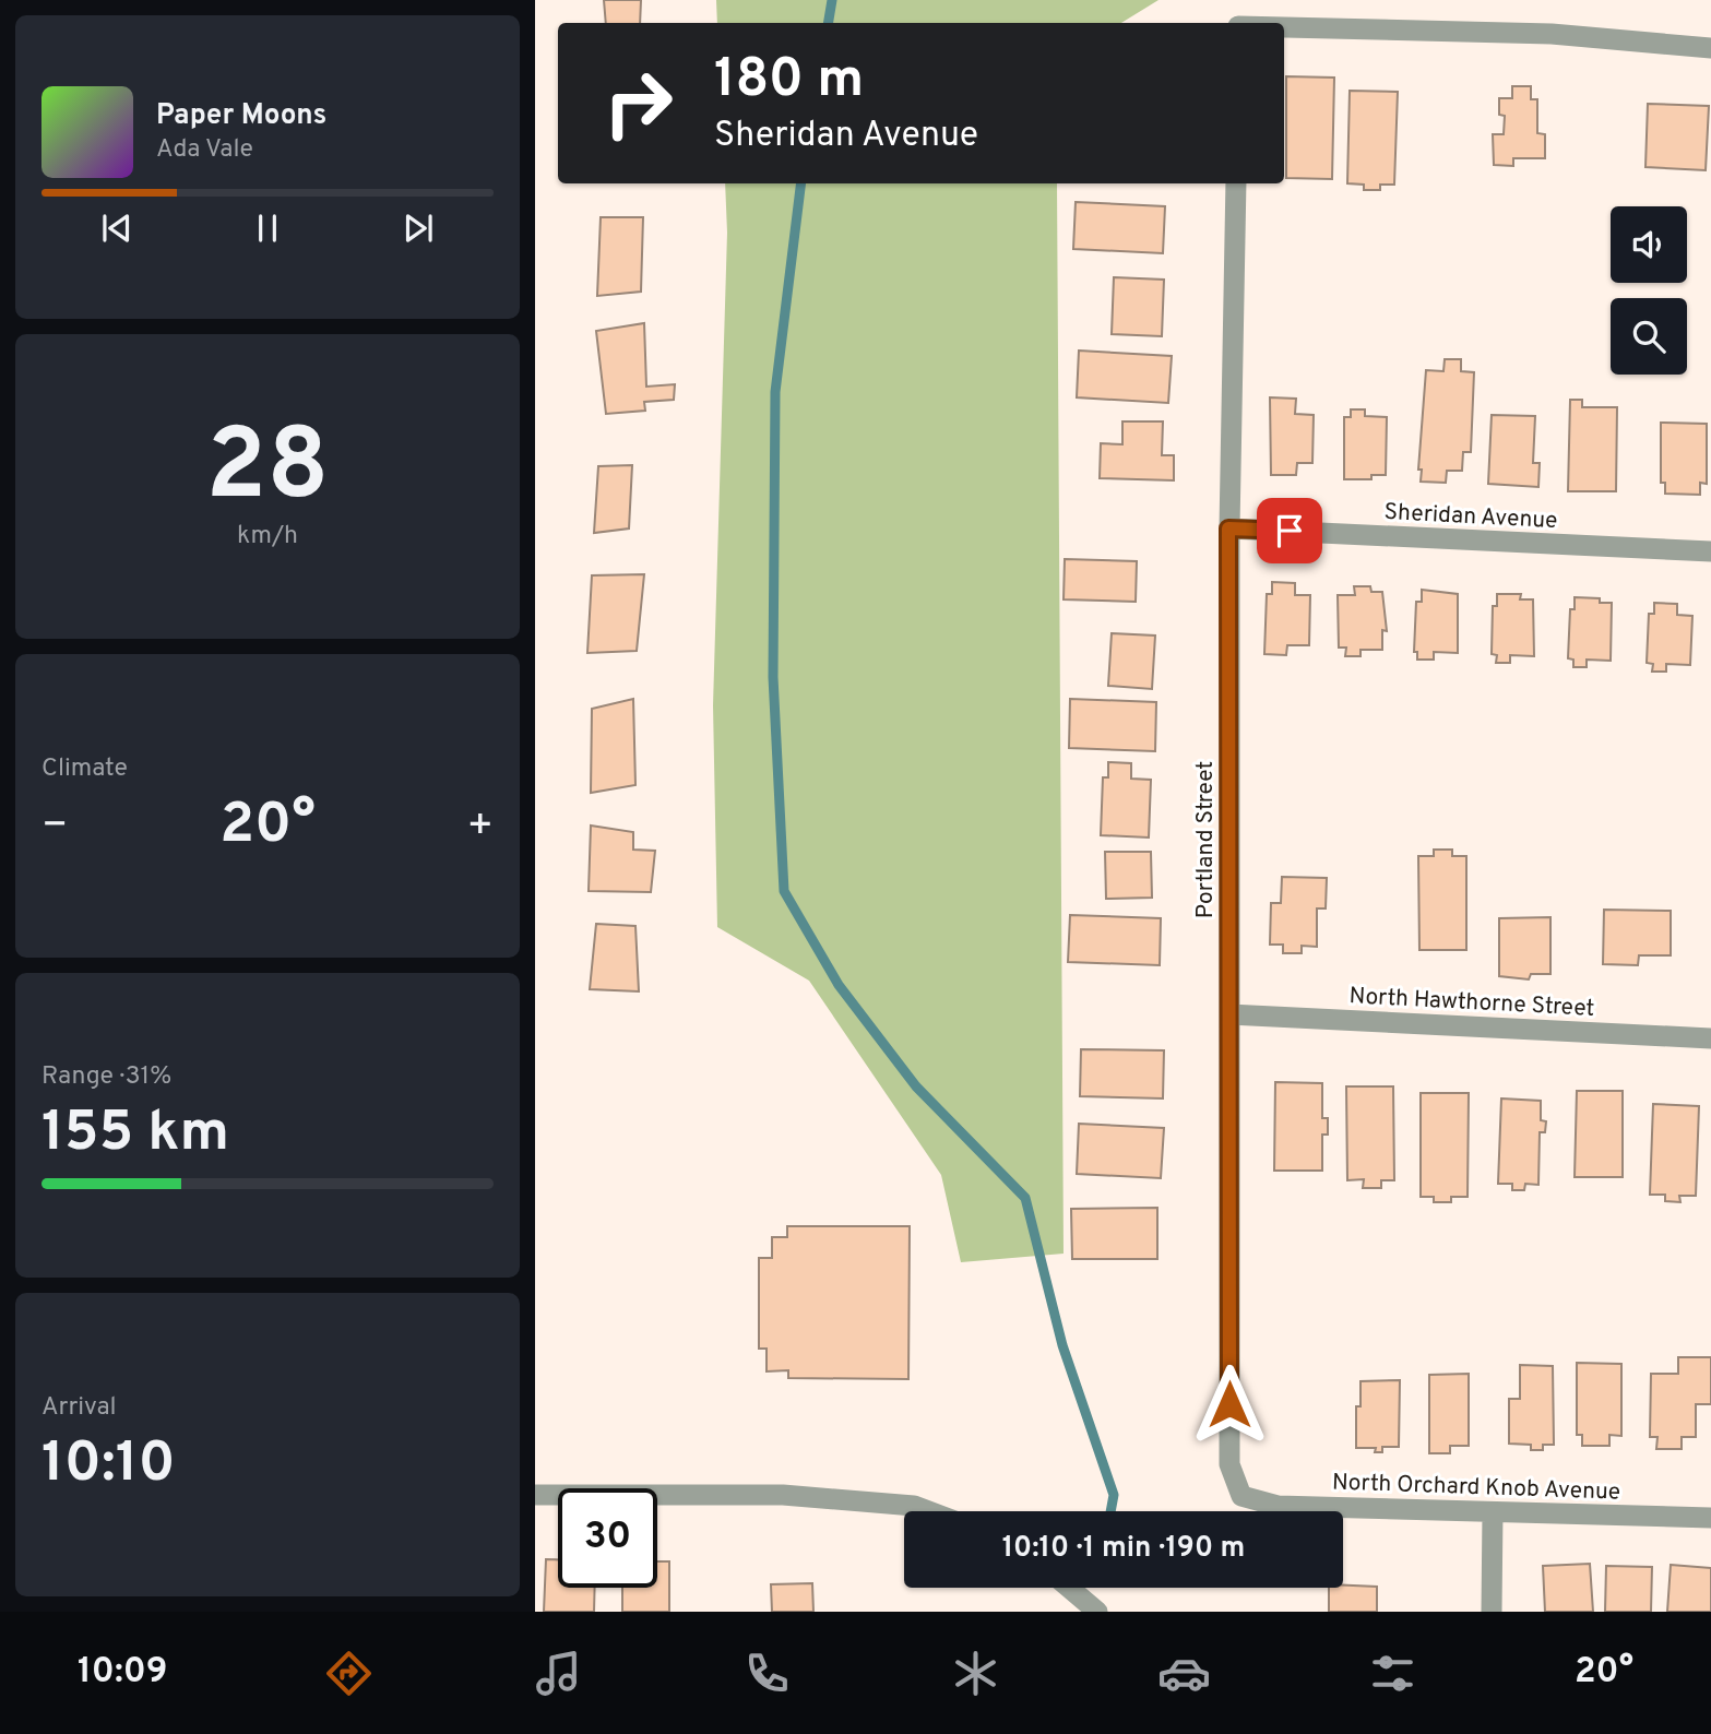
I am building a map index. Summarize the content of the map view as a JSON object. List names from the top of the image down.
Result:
{
  "streets": {
    "street": [
      "Sheridan Avenue",
      "Portland Street",
      "North Hawthorne Street",
      "North Orchard Knob Avenue"
    ]
  },
  "crossings": [
    ["Sheridan Avenue", "Portland Street"],
    ["Portland Street", "North Hawthorne Street"],
    ["Portland Street", "North Orchard Knob Avenue"]
  ],
  "page": {
    "turn": ["180 m", "Sheridan Avenue"],
    "song": ["Paper Moons", "Ada Vale"],
    "tile": [
      ["28", "km/h"],
      "Climate",
      ["Range · 31%", "155 km"],
      ["Arrival", "10:10"]
    ],
    "heat": ["−", "20°", "+"],
    "limit": "30",
    "trip": "10:10 · 1 min · 190 m",
    "tabs": ["10:09", "20°"]
  }
}
